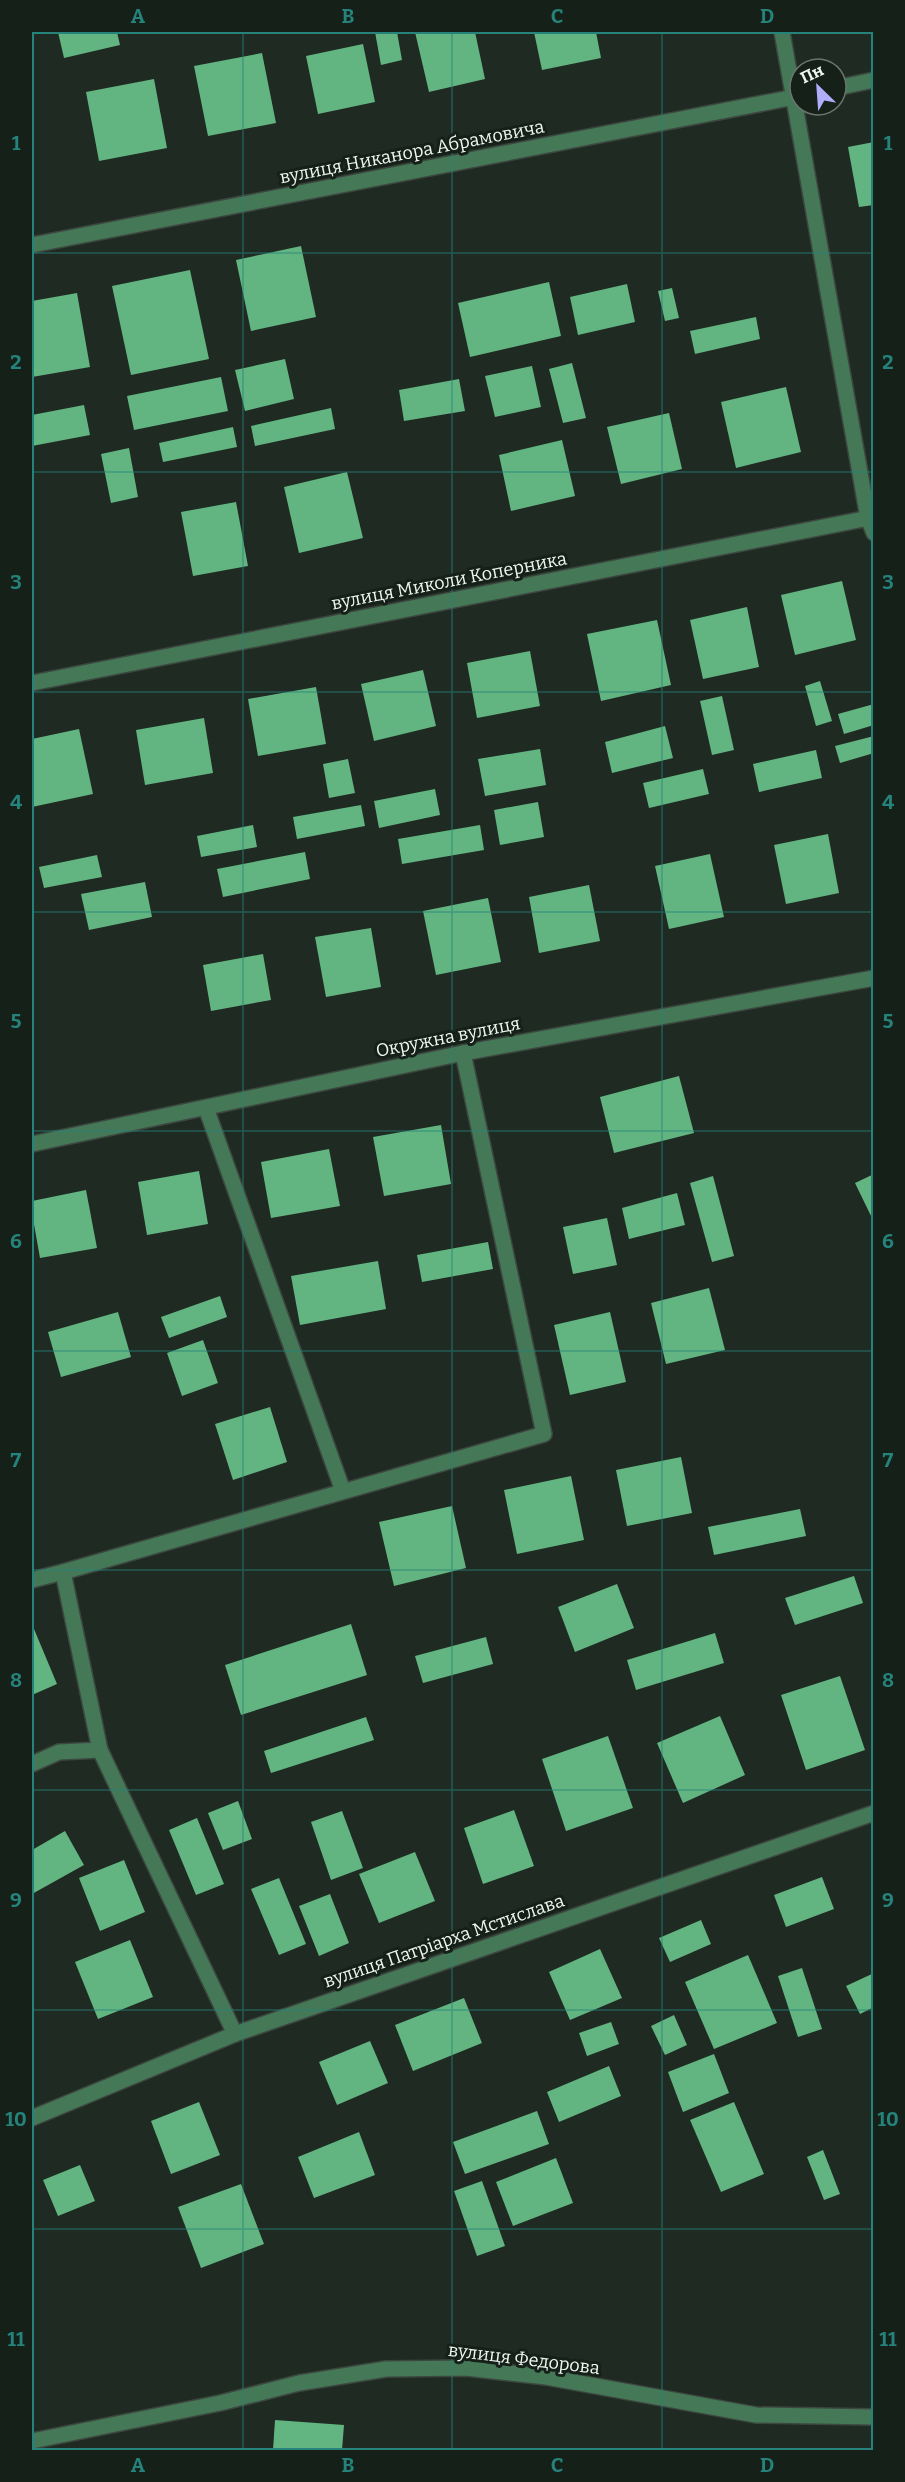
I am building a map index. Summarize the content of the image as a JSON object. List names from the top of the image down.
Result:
{
  "streets": {
    "street": [
      "вулиця Никанора Абрамовича",
      "вулиця Миколи Коперника",
      "Окружна вулиця",
      "вулиця Патріарха Мстислава",
      "вулиця Федорова"
    ]
  },
  "north": "top left",
  "grid": {
    "columns": [
      "A",
      "B",
      "C",
      "D"
    ],
    "rows": [
      "1",
      "2",
      "3",
      "4",
      "5",
      "6",
      "7",
      "8",
      "9",
      "10",
      "11"
    ]
  }
}
